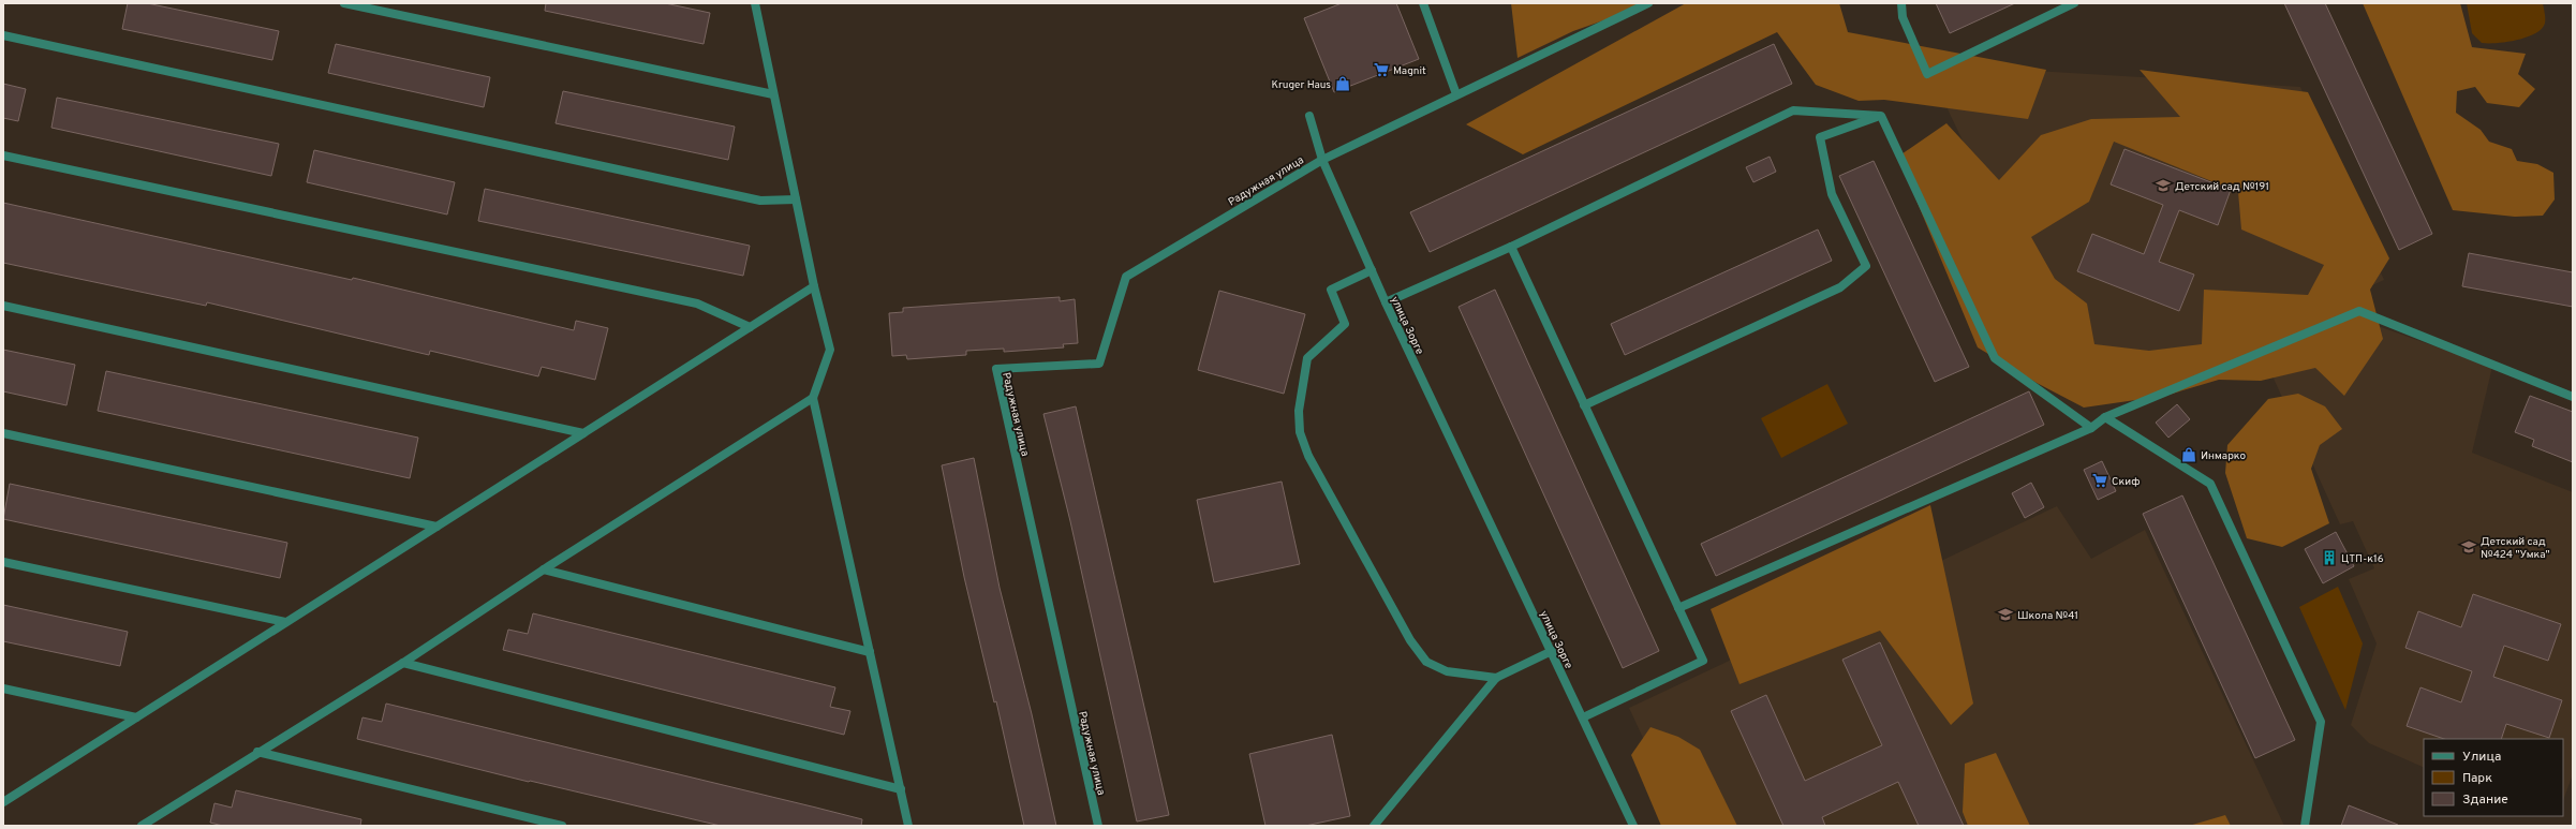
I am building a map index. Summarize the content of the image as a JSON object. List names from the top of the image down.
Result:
{
  "streets": {
    "street": ["Радужная улица", "улица Зорге"]
  },
  "crossings": [
    ["Радужная улица", "улица Зорге"]
  ],
  "places": {
    "supermarket": ["Magnit", "Скиф"],
    "shop": ["Kruger Haus", "Инмарко"],
    "school or university": ["Детский сад №191", "Детский сад №424 \"Умка\"", "Школа №41"],
    "building": ["ЦТП-к16"]
  },
  "legend": ["Улица", "Парк", "Здание"]
}
